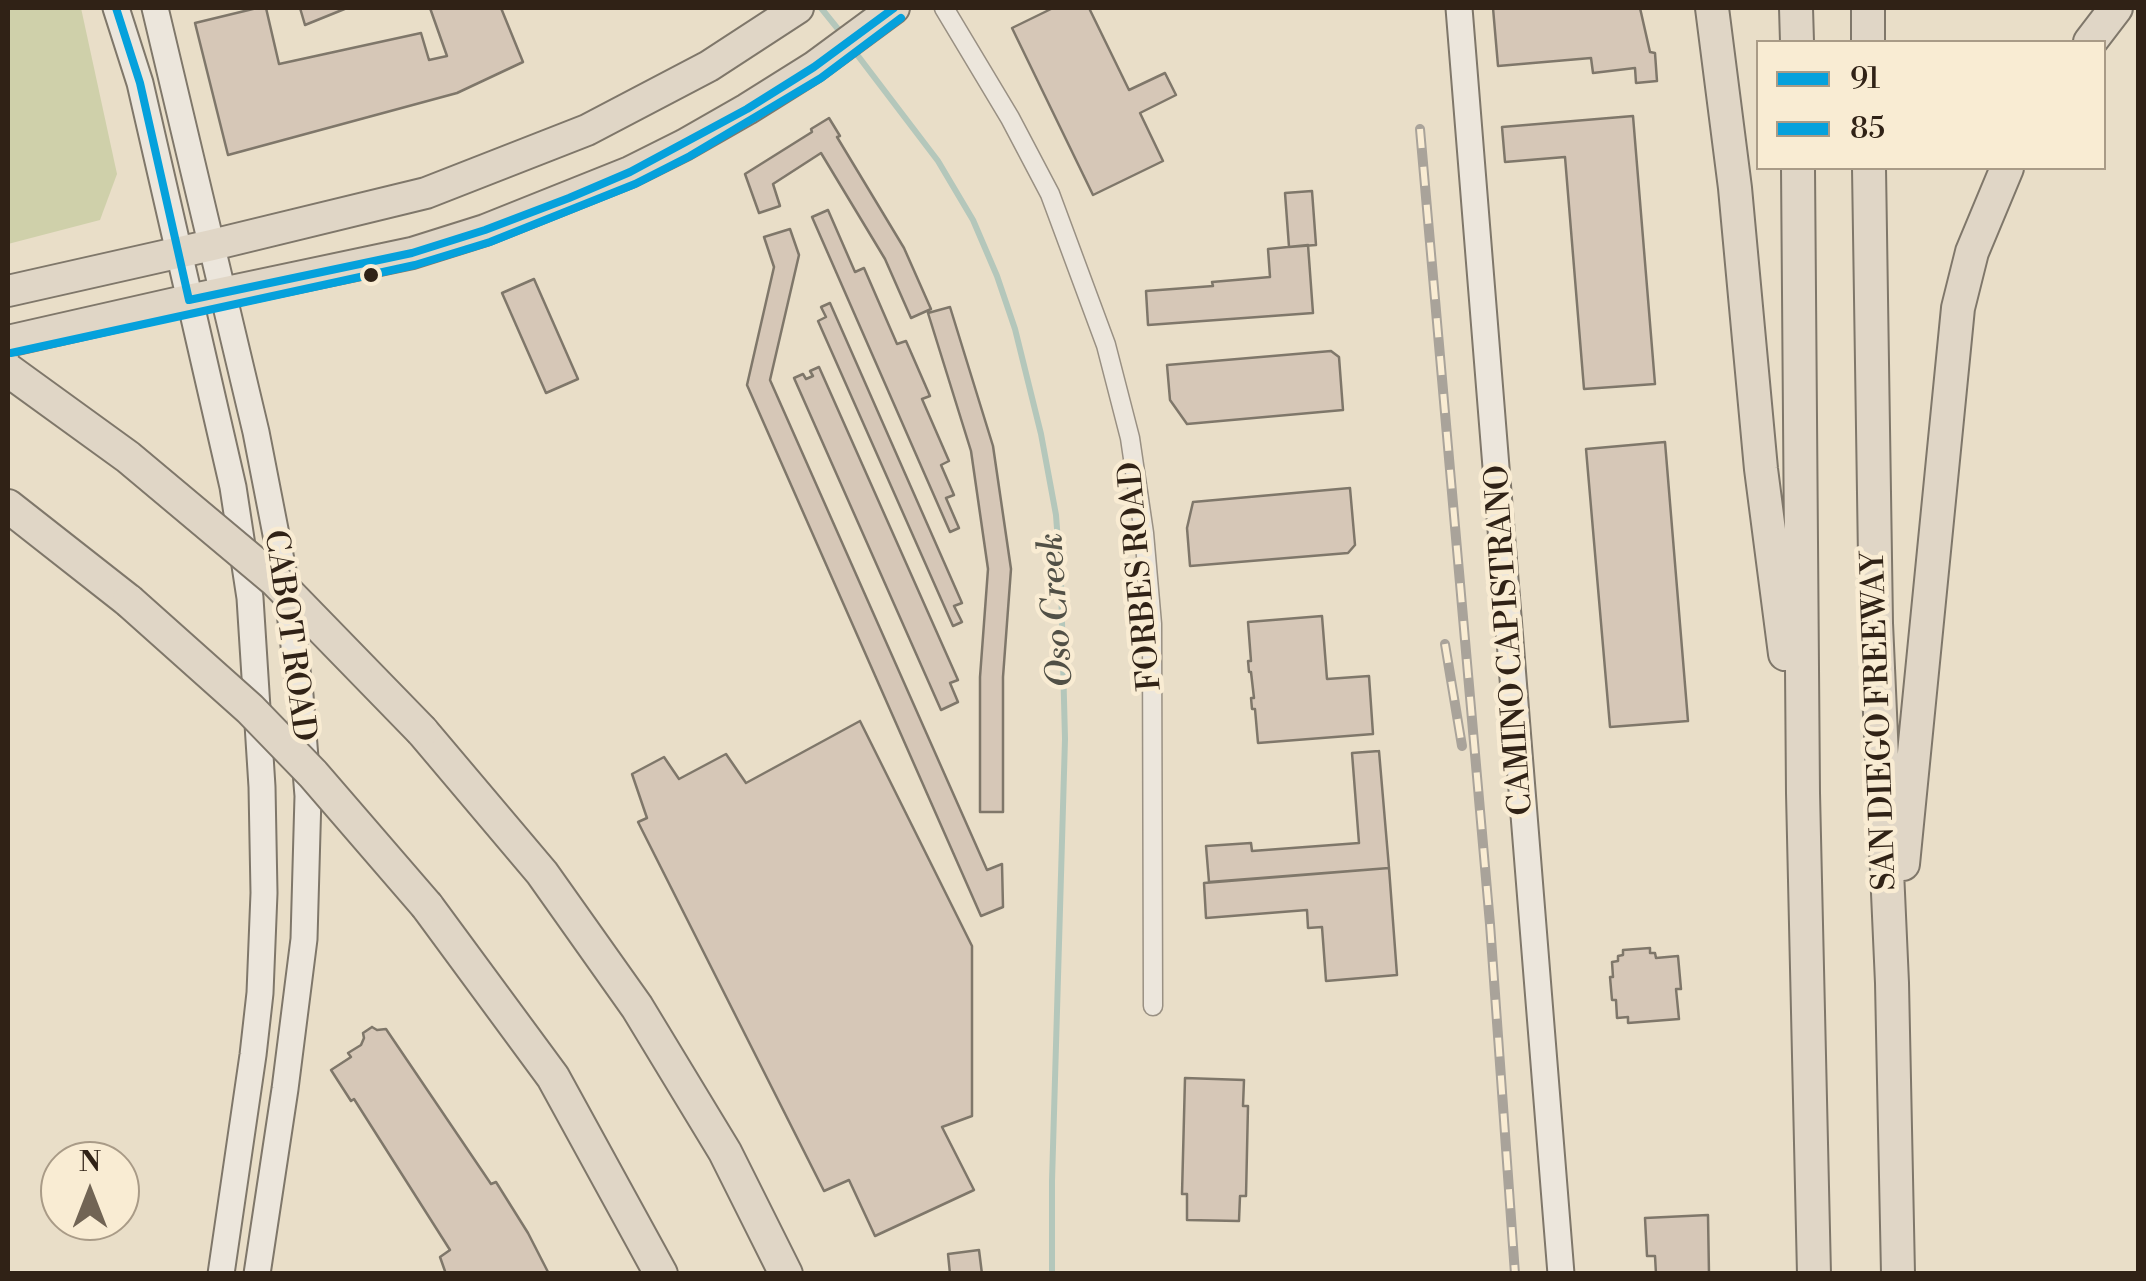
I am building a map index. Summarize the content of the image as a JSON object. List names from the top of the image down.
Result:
{
  "streets": {
    "highway": ["SAN DIEGO FREEWAY"],
    "main road": ["CABOT ROAD", "CAMINO CAPISTRANO"],
    "street": ["FORBES ROAD"]
  },
  "water": ["Oso Creek"],
  "lines": ["transit line 91", "transit line 85"],
  "legend": ["91", "85"],
  "north": "top"
}
